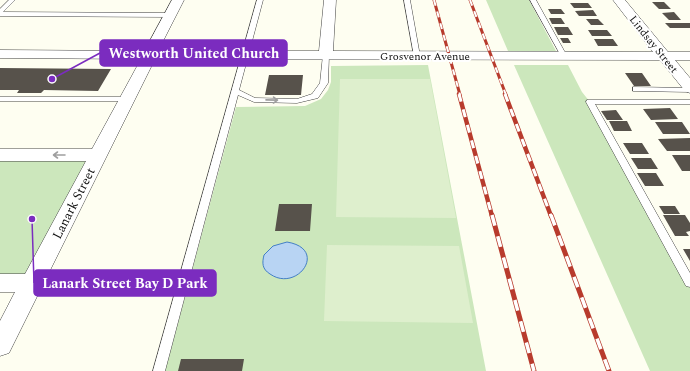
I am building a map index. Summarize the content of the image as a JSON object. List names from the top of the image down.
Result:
{
  "streets": {
    "street": ["Lindsay Street", "Grosvenor Avenue", "Lanark Street"]
  },
  "crossings": [
    ["Lindsay Street", "Grosvenor Avenue"],
    ["Grosvenor Avenue", "Lanark Street"]
  ],
  "places": ["Westworth United Church", "Lanark Street Bay D Park"]
}
